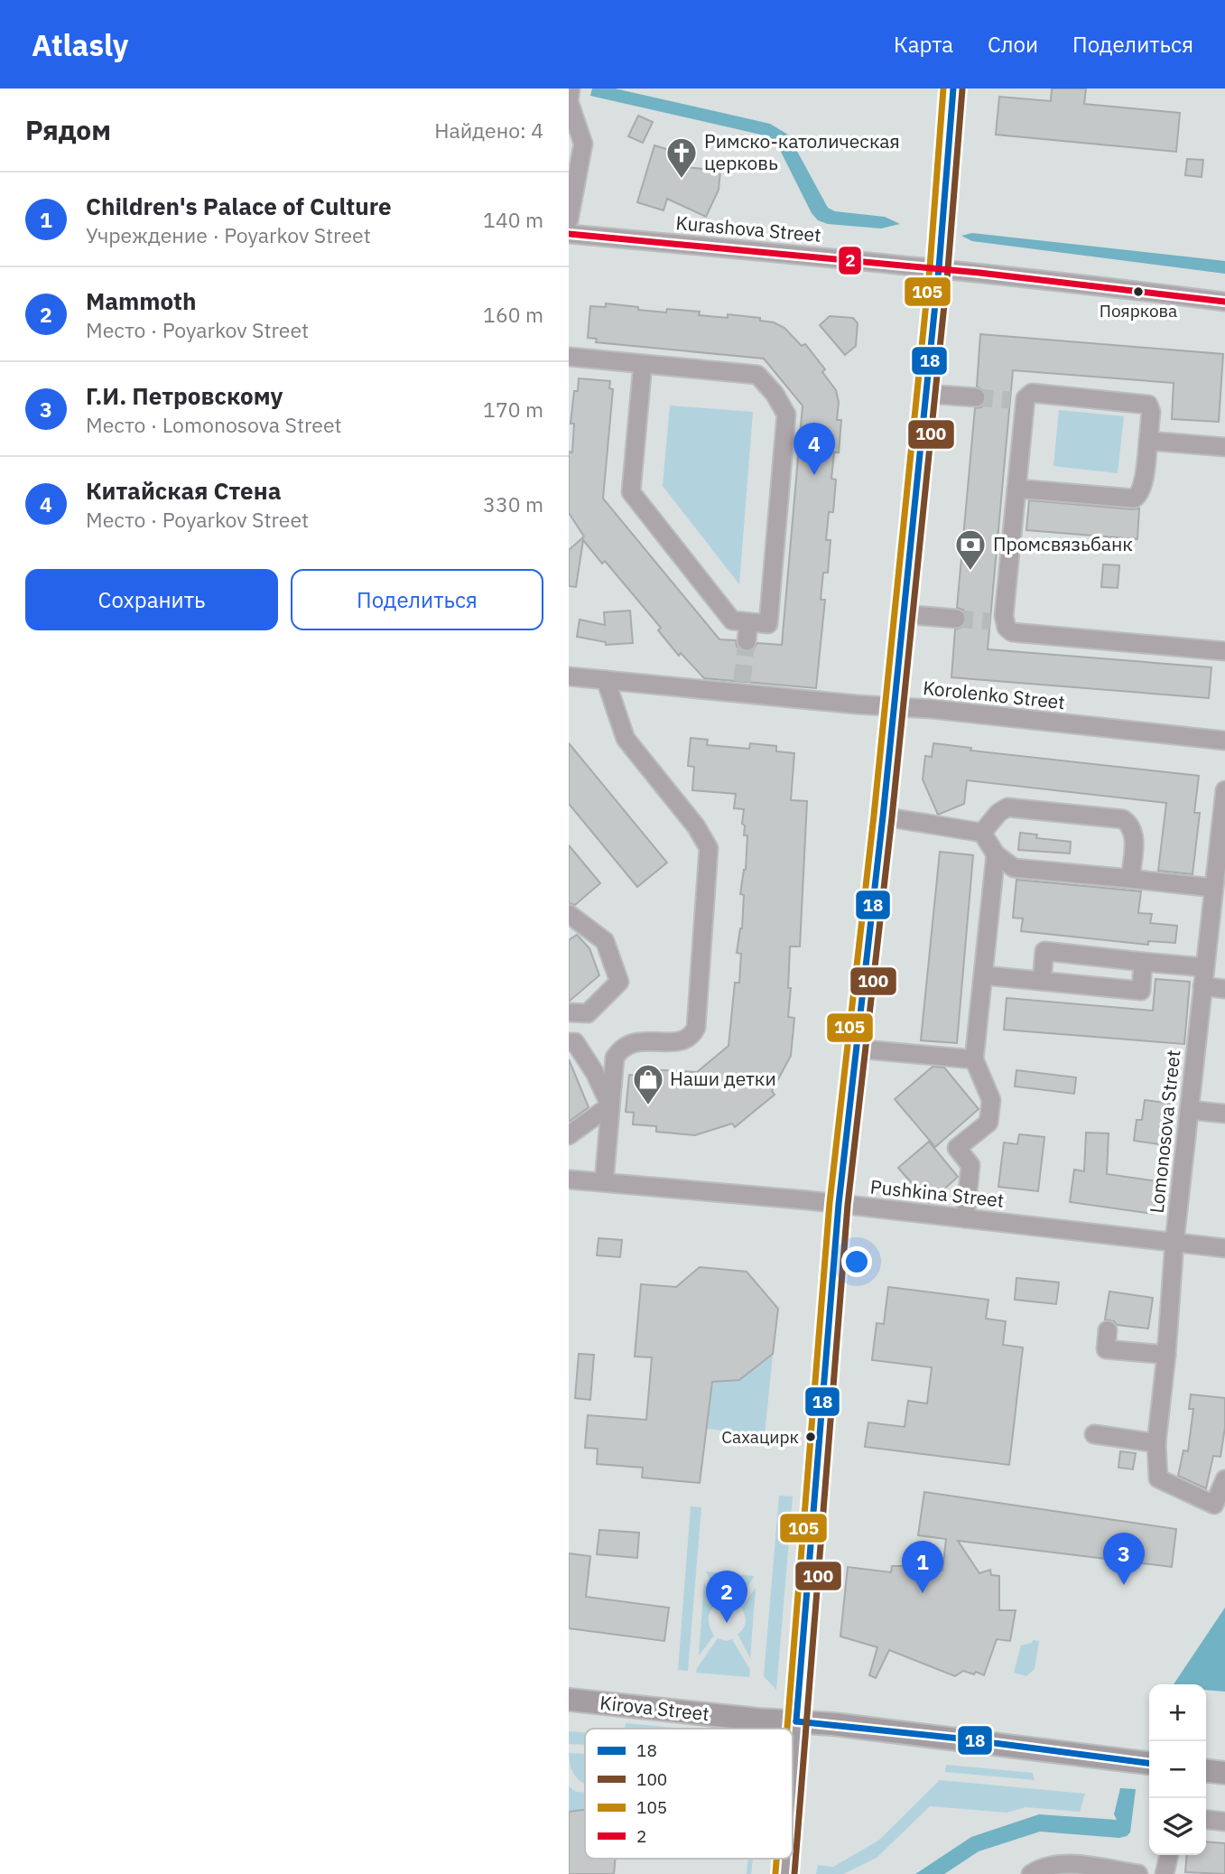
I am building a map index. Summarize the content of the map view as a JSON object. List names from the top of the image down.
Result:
{
  "streets": {
    "main road": ["Kirova Street"],
    "street": [
      "Kurashova Street",
      "Korolenko Street",
      "Lomonosova Street",
      "Pushkina Street"
    ]
  },
  "crossings": [
    ["Lomonosova Street", "Pushkina Street"]
  ],
  "places": {
    "church": ["Римско-католическая церковь"],
    "other": ["Пояркова", "Сахацирк"],
    "bank": ["Промсвязьбанк"],
    "shop": ["Наши детки"]
  },
  "lines": [
    "transit line 18",
    "transit line 105",
    "transit line 100",
    "transit line 2"
  ],
  "legend": [
    "18",
    "100",
    "105",
    "2"
  ],
  "page": {
    "header": "Atlasly",
    "nav": ["Карта", "Слои", "Поделиться"],
    "heading": ["Рядом", "Найдено: 4"],
    "list": [
      {
        "mark": "1",
        "name": "Children's Palace of Culture",
        "note": "Учреждение · Poyarkov Street",
        "value": "140 m"
      },
      {
        "mark": "2",
        "name": "Mammoth",
        "note": "Место · Poyarkov Street",
        "value": "160 m"
      },
      {
        "mark": "3",
        "name": "Г.И. Петровскому",
        "note": "Место · Lomonosova Street",
        "value": "170 m"
      },
      {
        "mark": "4",
        "name": "Китайская Стена",
        "note": "Место · Poyarkov Street",
        "value": "330 m"
      }
    ],
    "pins": [
      "4",
      "3",
      "1",
      "2"
    ],
    "buttons": ["Сохранить", "Поделиться"],
    "map_buttons": ["+", "−"]
  }
}
